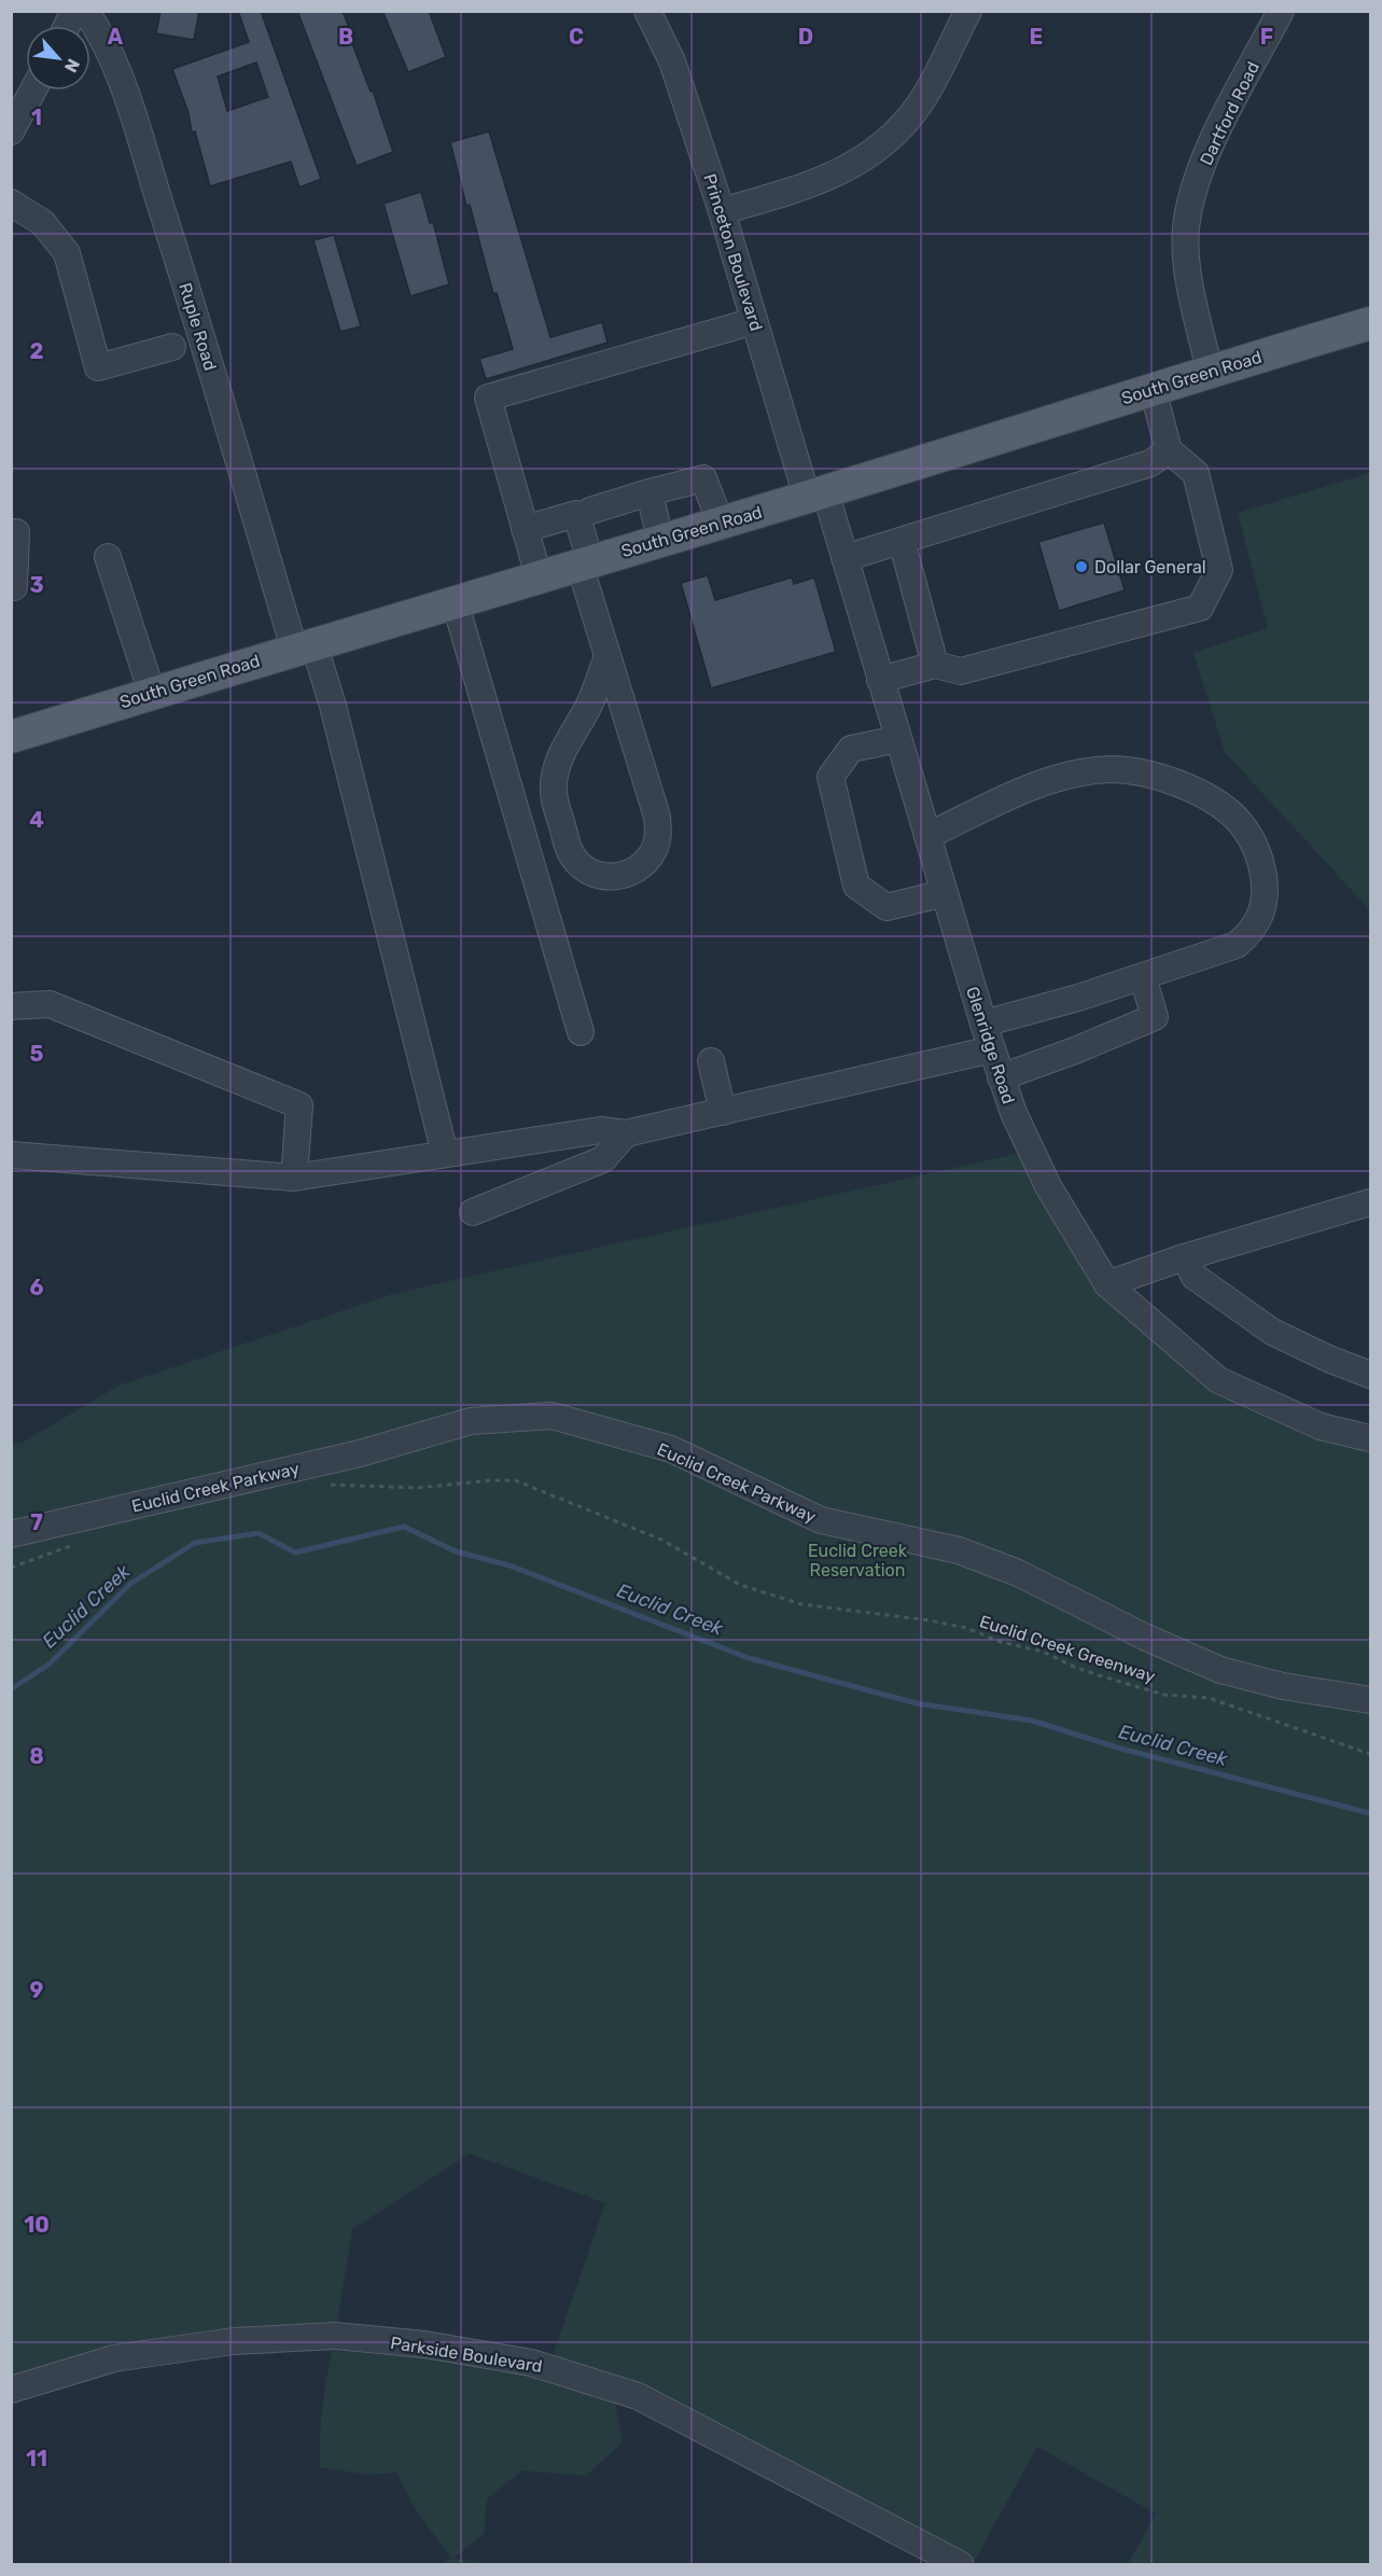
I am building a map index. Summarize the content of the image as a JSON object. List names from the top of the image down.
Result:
{
  "streets": {
    "main road": ["South Green Road"],
    "street": [
      "Dartford Road",
      "Princeton Boulevard",
      "Ruple Road",
      "Glenridge Road",
      "Euclid Creek Parkway",
      "Parkside Boulevard"
    ],
    "path": ["Euclid Creek Greenway"]
  },
  "crossings": [
    ["Dartford Road", "South Green Road"],
    ["Princeton Boulevard", "South Green Road"],
    ["Princeton Boulevard", "Glenridge Road"],
    ["Ruple Road", "South Green Road"],
    ["South Green Road", "Glenridge Road"]
  ],
  "water": ["Euclid Creek"],
  "parks": ["Euclid Creek Reservation"],
  "places": ["Dollar General"],
  "north": "bottom right",
  "grid": {
    "columns": [
      "A",
      "B",
      "C",
      "D",
      "E",
      "F"
    ],
    "rows": [
      "1",
      "2",
      "3",
      "4",
      "5",
      "6",
      "7",
      "8",
      "9",
      "10",
      "11"
    ]
  }
}
